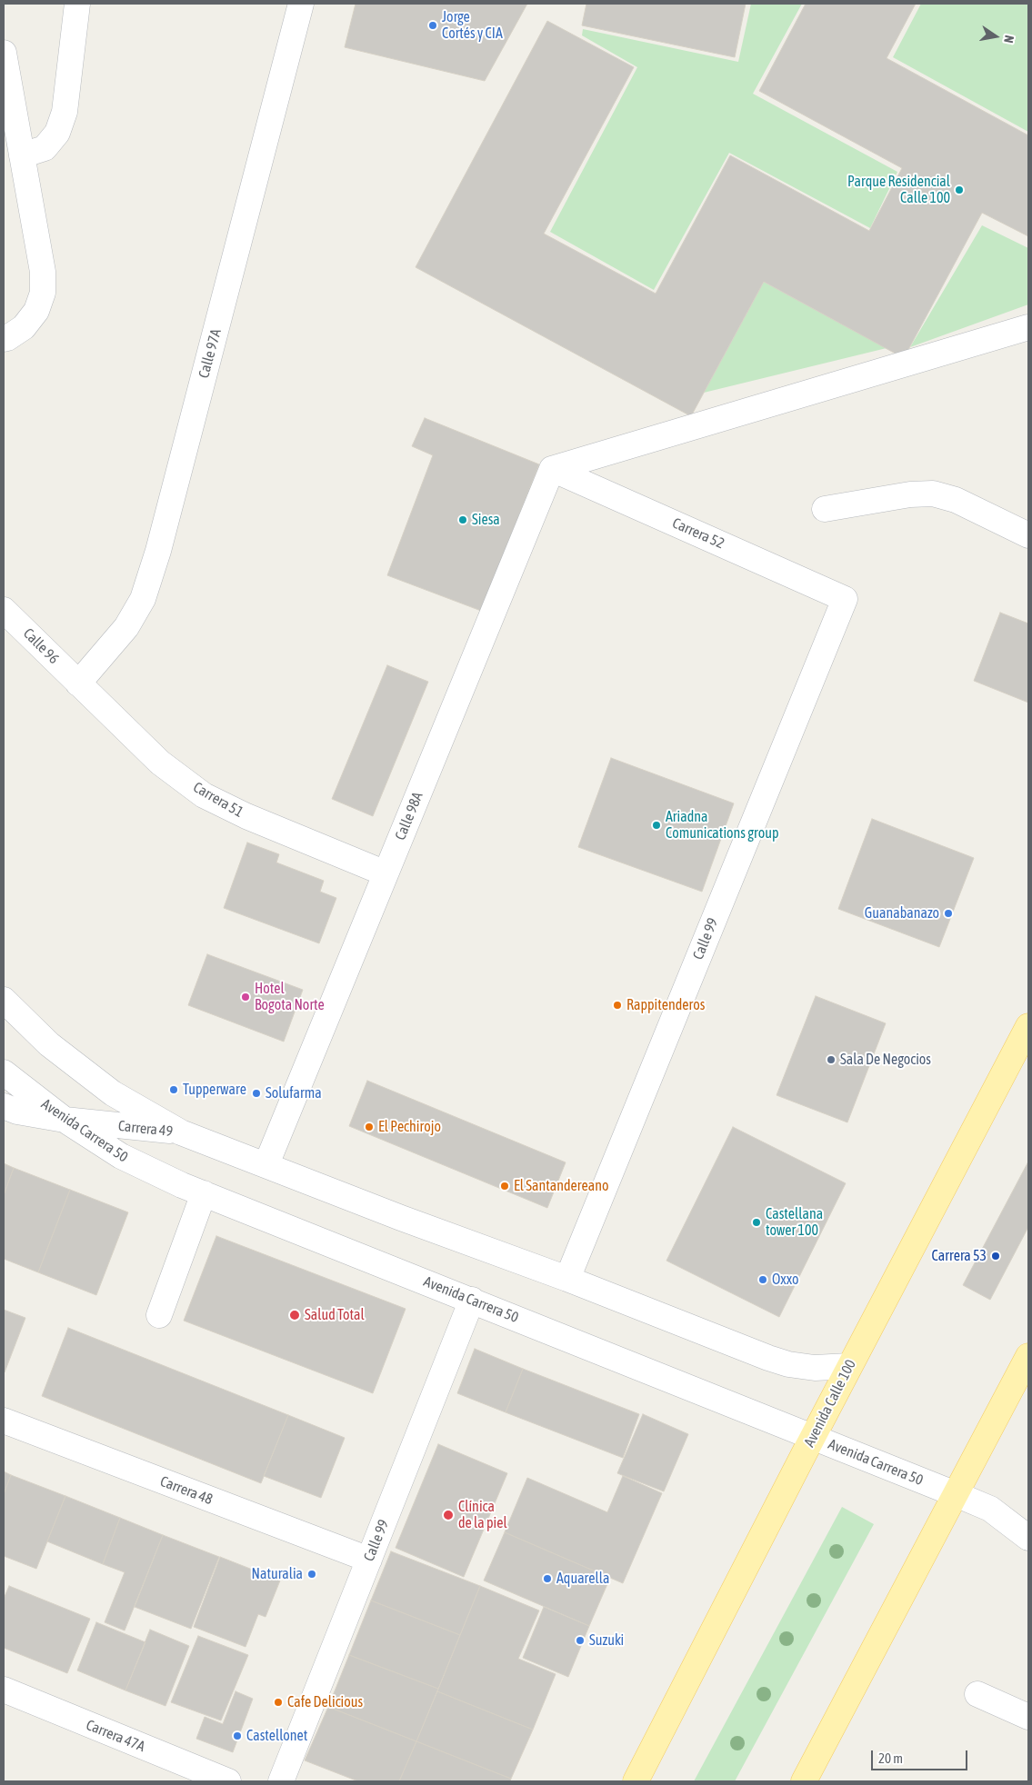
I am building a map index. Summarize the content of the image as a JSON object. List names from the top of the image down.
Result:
{
  "streets": {
    "main road": ["Avenida Calle 100"],
    "street": [
      "Calle 97A",
      "Carrera 52",
      "Calle 96",
      "Carrera 51",
      "Calle 98A",
      "Calle 99",
      "Carrera 49",
      "Avenida Carrera 50",
      "Carrera 48",
      "Carrera 47A"
    ]
  },
  "crossings": [
    ["Calle 97A", "Calle 96"],
    ["Calle 97A", "Carrera 51"],
    ["Carrera 52", "Calle 98A"],
    ["Carrera 52", "Calle 99"],
    ["Calle 96", "Carrera 51"],
    ["Carrera 51", "Calle 98A"],
    ["Calle 99", "Avenida Carrera 50"],
    ["Calle 99", "Carrera 48"],
    ["Carrera 49", "Avenida Carrera 50"],
    ["Avenida Carrera 50", "Avenida Calle 100"]
  ],
  "places": [
    "Jorge Cortés y CIA",
    "Parque Residencial Calle 100",
    "Siesa",
    "Ariadna Comunications group",
    "Guanabanazo",
    "Hotel Bogota Norte",
    "Rappitenderos",
    "Sala De Negocios",
    "Tupperware",
    "Solufarma",
    "El Pechirojo",
    "El Santandereano",
    "Castellana tower 100",
    "Carrera 53",
    "Oxxo",
    "Salud Total",
    "Clínica de la piel",
    "Naturalia",
    "Aquarella",
    "Suzuki",
    "Cafe Delicious",
    "Castellonet"
  ],
  "scale_bar": "20 m",
  "north": "right"
}
